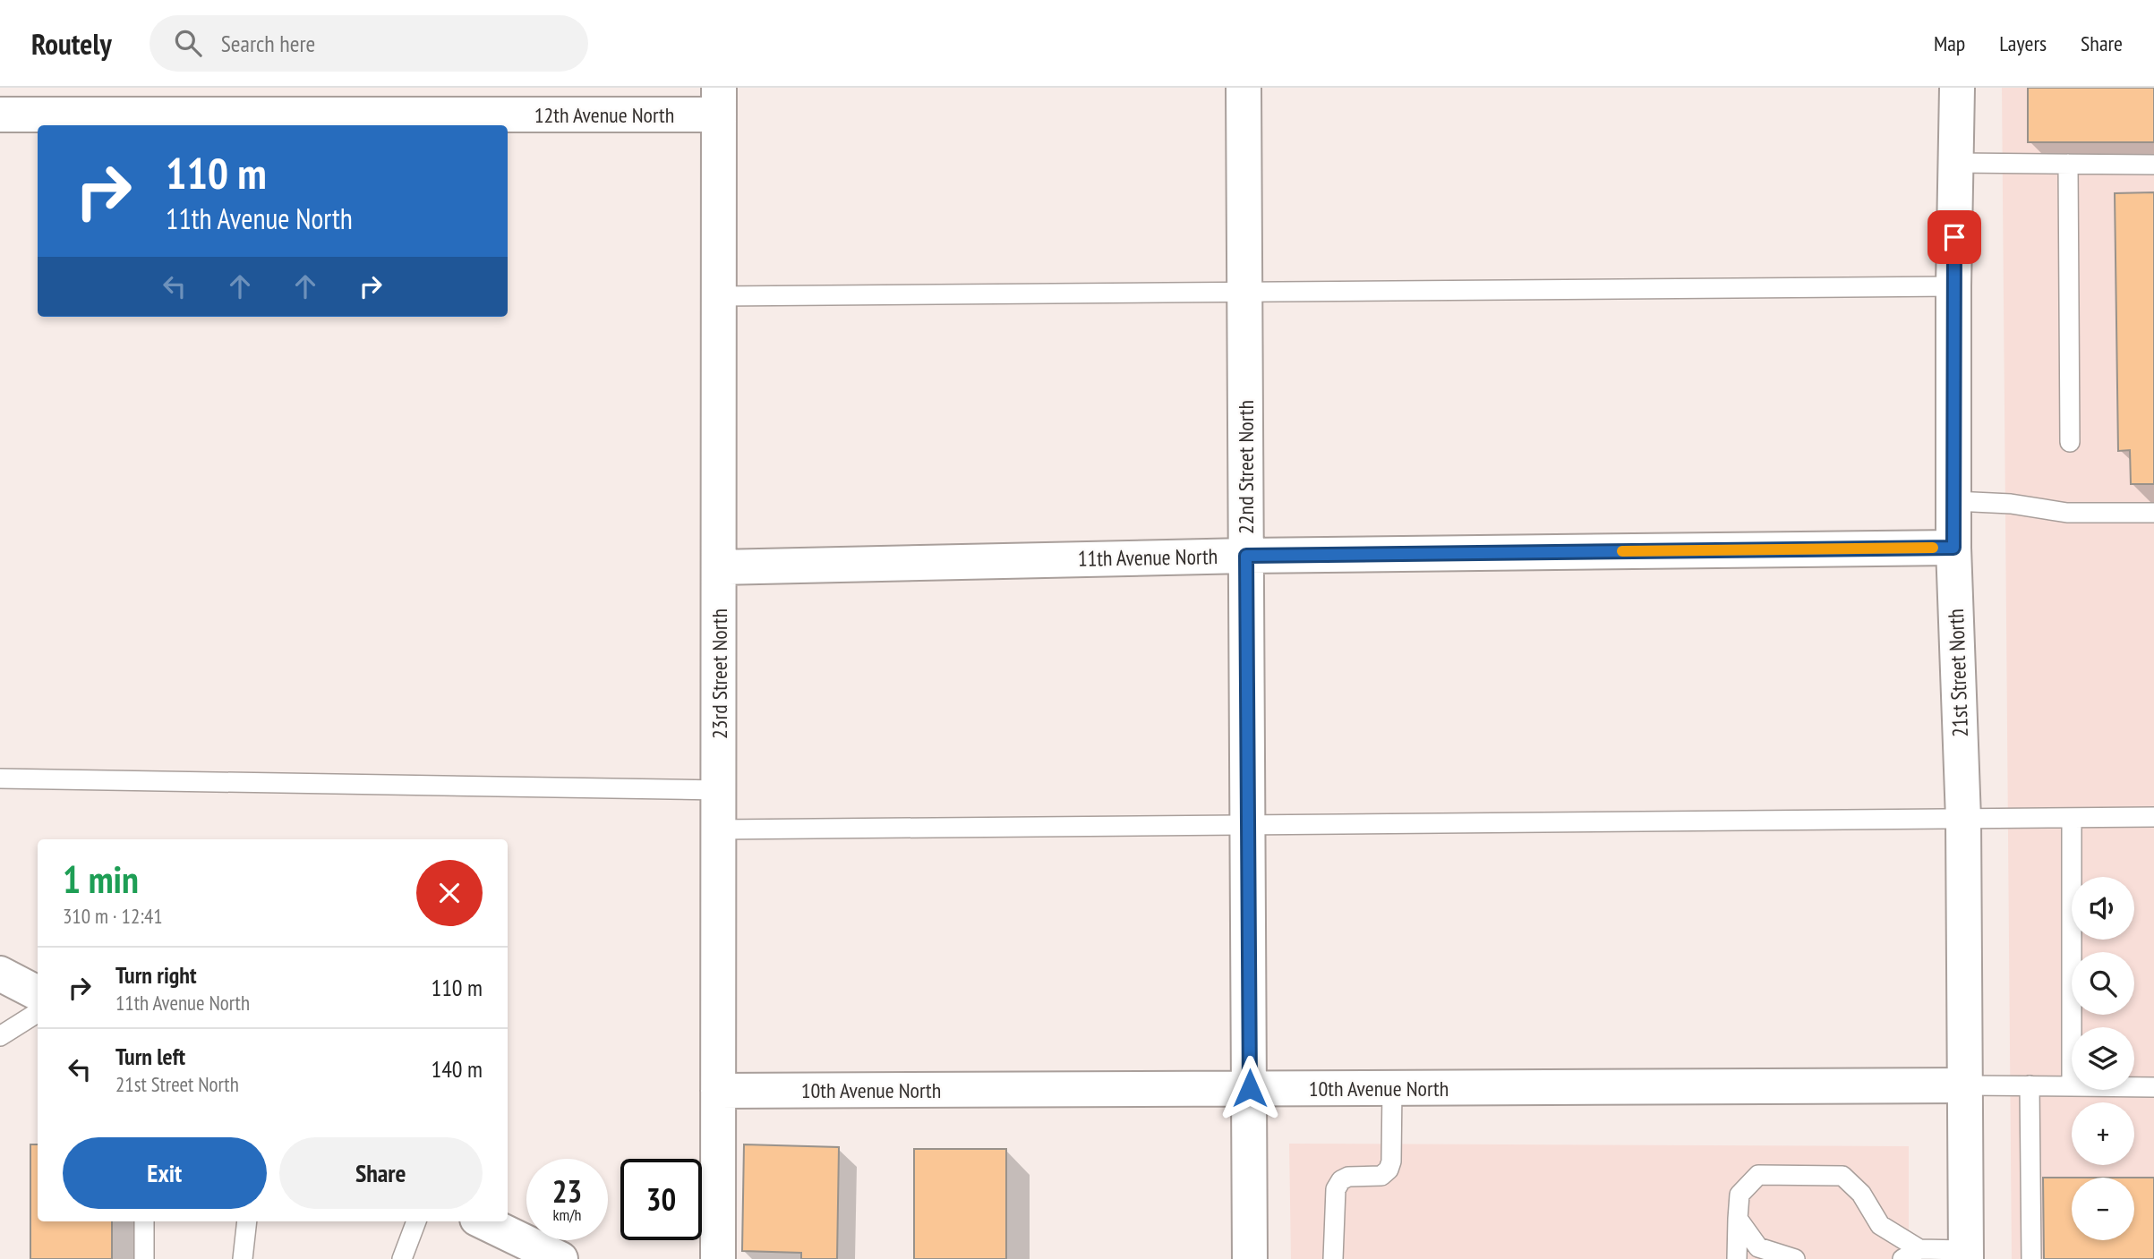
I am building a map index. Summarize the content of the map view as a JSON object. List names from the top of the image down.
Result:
{
  "streets": {
    "street": [
      "12th Avenue North",
      "22nd Street North",
      "11th Avenue North",
      "21st Street North",
      "23rd Street North",
      "10th Avenue North"
    ]
  },
  "crossings": [
    ["12th Avenue North", "23rd Street North"],
    ["22nd Street North", "11th Avenue North"],
    ["22nd Street North", "10th Avenue North"],
    ["11th Avenue North", "21st Street North"],
    ["11th Avenue North", "23rd Street North"],
    ["21st Street North", "10th Avenue North"],
    ["23rd Street North", "10th Avenue North"]
  ],
  "page": {
    "header": "Routely",
    "search": "Search here",
    "nav": ["Map", "Layers", "Share"],
    "turn": ["110 m", "11th Avenue North"],
    "heading": ["1 min", "310 m · 12:41"],
    "map_buttons": ["+", "−"],
    "list": [
      {
        "name": "Turn right",
        "note": "11th Avenue North",
        "value": "110 m"
      },
      {
        "name": "Turn left",
        "note": "21st Street North",
        "value": "140 m"
      }
    ],
    "buttons": ["Exit", "Share"],
    "speed": "23 km/h",
    "limit": "30"
  }
}
